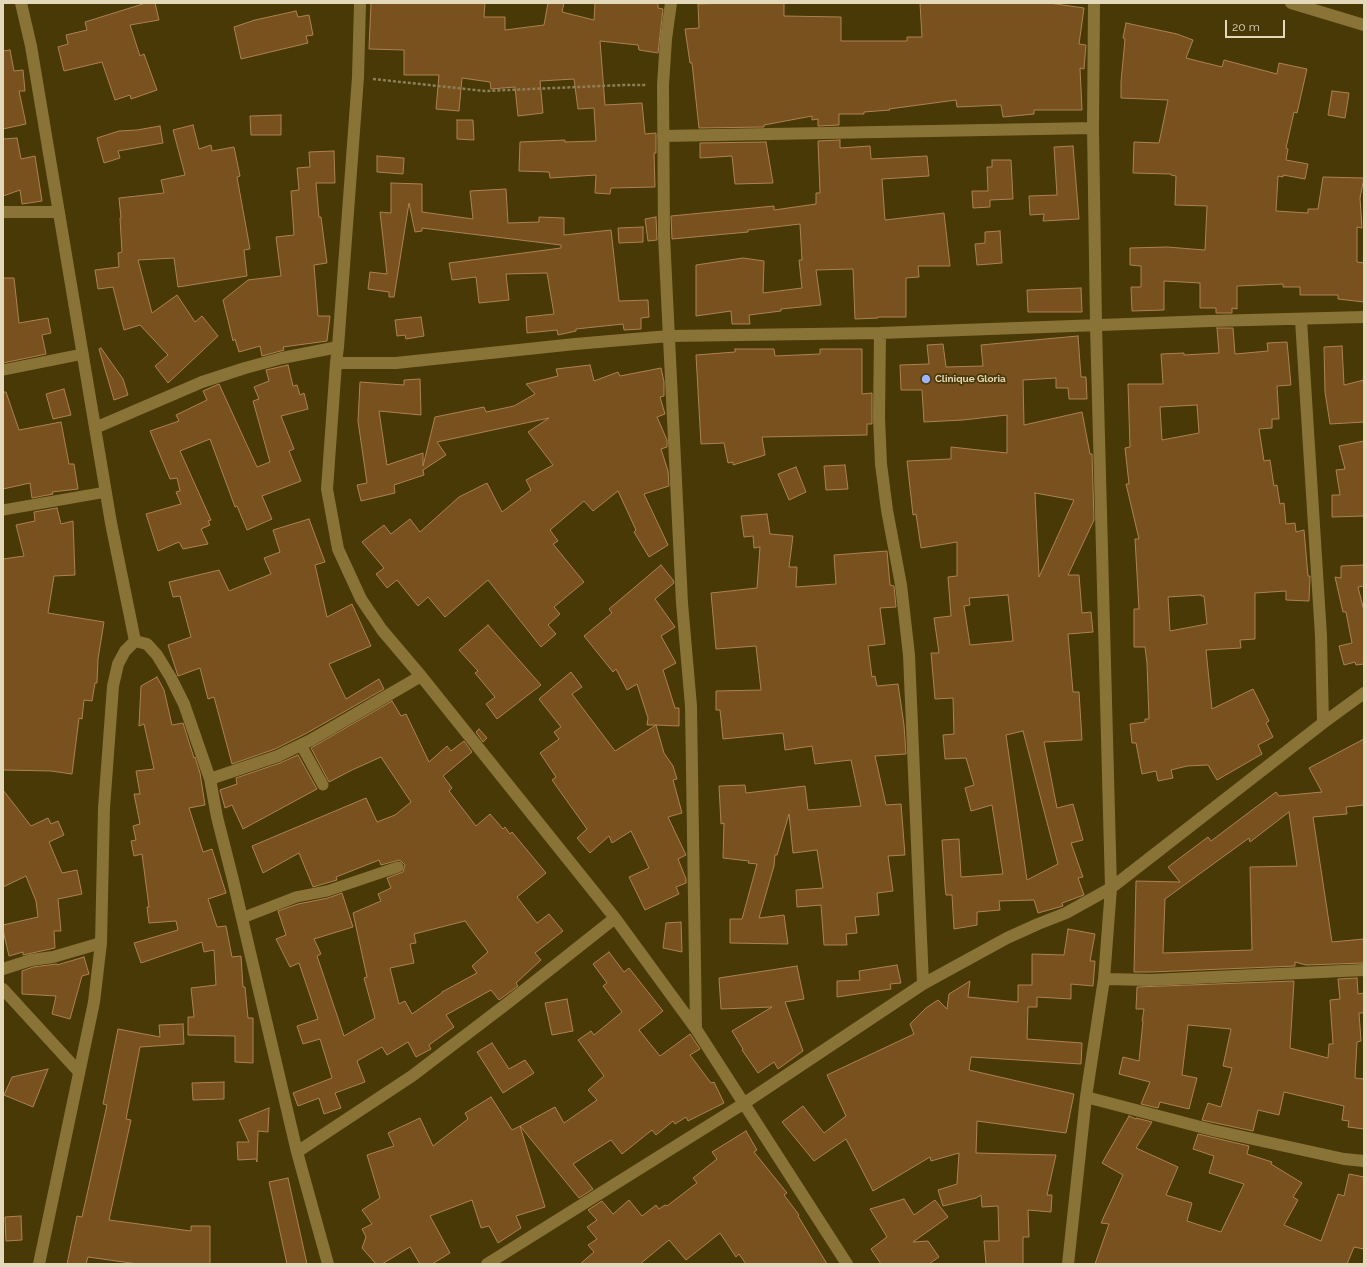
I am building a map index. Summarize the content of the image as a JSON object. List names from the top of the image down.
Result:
{
  "places": ["Clinique Gloria"],
  "scale_bar": "20 m"
}
